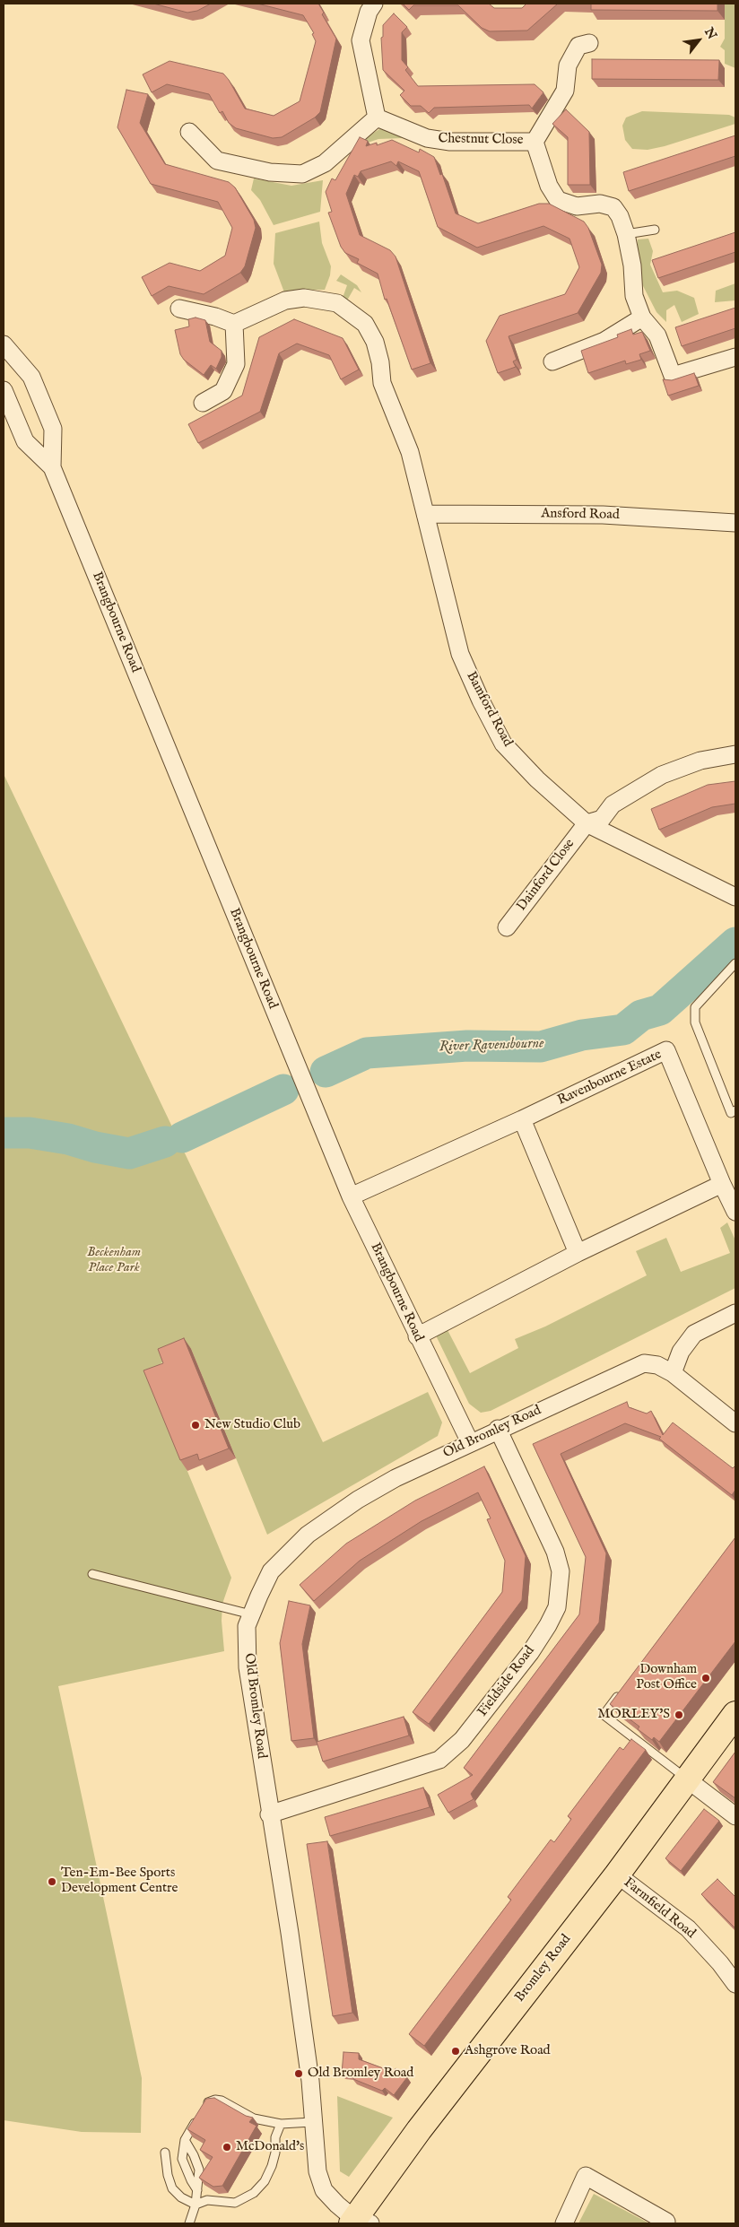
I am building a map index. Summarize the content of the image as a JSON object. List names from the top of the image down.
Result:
{
  "streets": {
    "main road": ["Bromley Road"],
    "street": [
      "Chestnut Close",
      "Ansford Road",
      "Brangbourne Road",
      "Bamford Road",
      "Dainford Close",
      "Ravenbourne Estate",
      "Old Bromley Road",
      "Fieldside Road",
      "Farmfield Road"
    ]
  },
  "crossings": [
    ["Ansford Road", "Bamford Road"],
    ["Brangbourne Road", "Ravenbourne Estate"],
    ["Brangbourne Road", "Old Bromley Road"],
    ["Bamford Road", "Dainford Close"],
    ["Old Bromley Road", "Fieldside Road"],
    ["Old Bromley Road", "Bromley Road"],
    ["Farmfield Road", "Bromley Road"]
  ],
  "water": ["River Ravensbourne"],
  "parks": ["Beckenham Place Park"],
  "places": [
    "New Studio Club",
    "Downham Post Office",
    "MORLEY'S",
    "Ten-Em-Bee Sports Development Centre",
    "Ashgrove Road",
    "Old Bromley Road",
    "McDonald's"
  ],
  "north": "top right"
}
